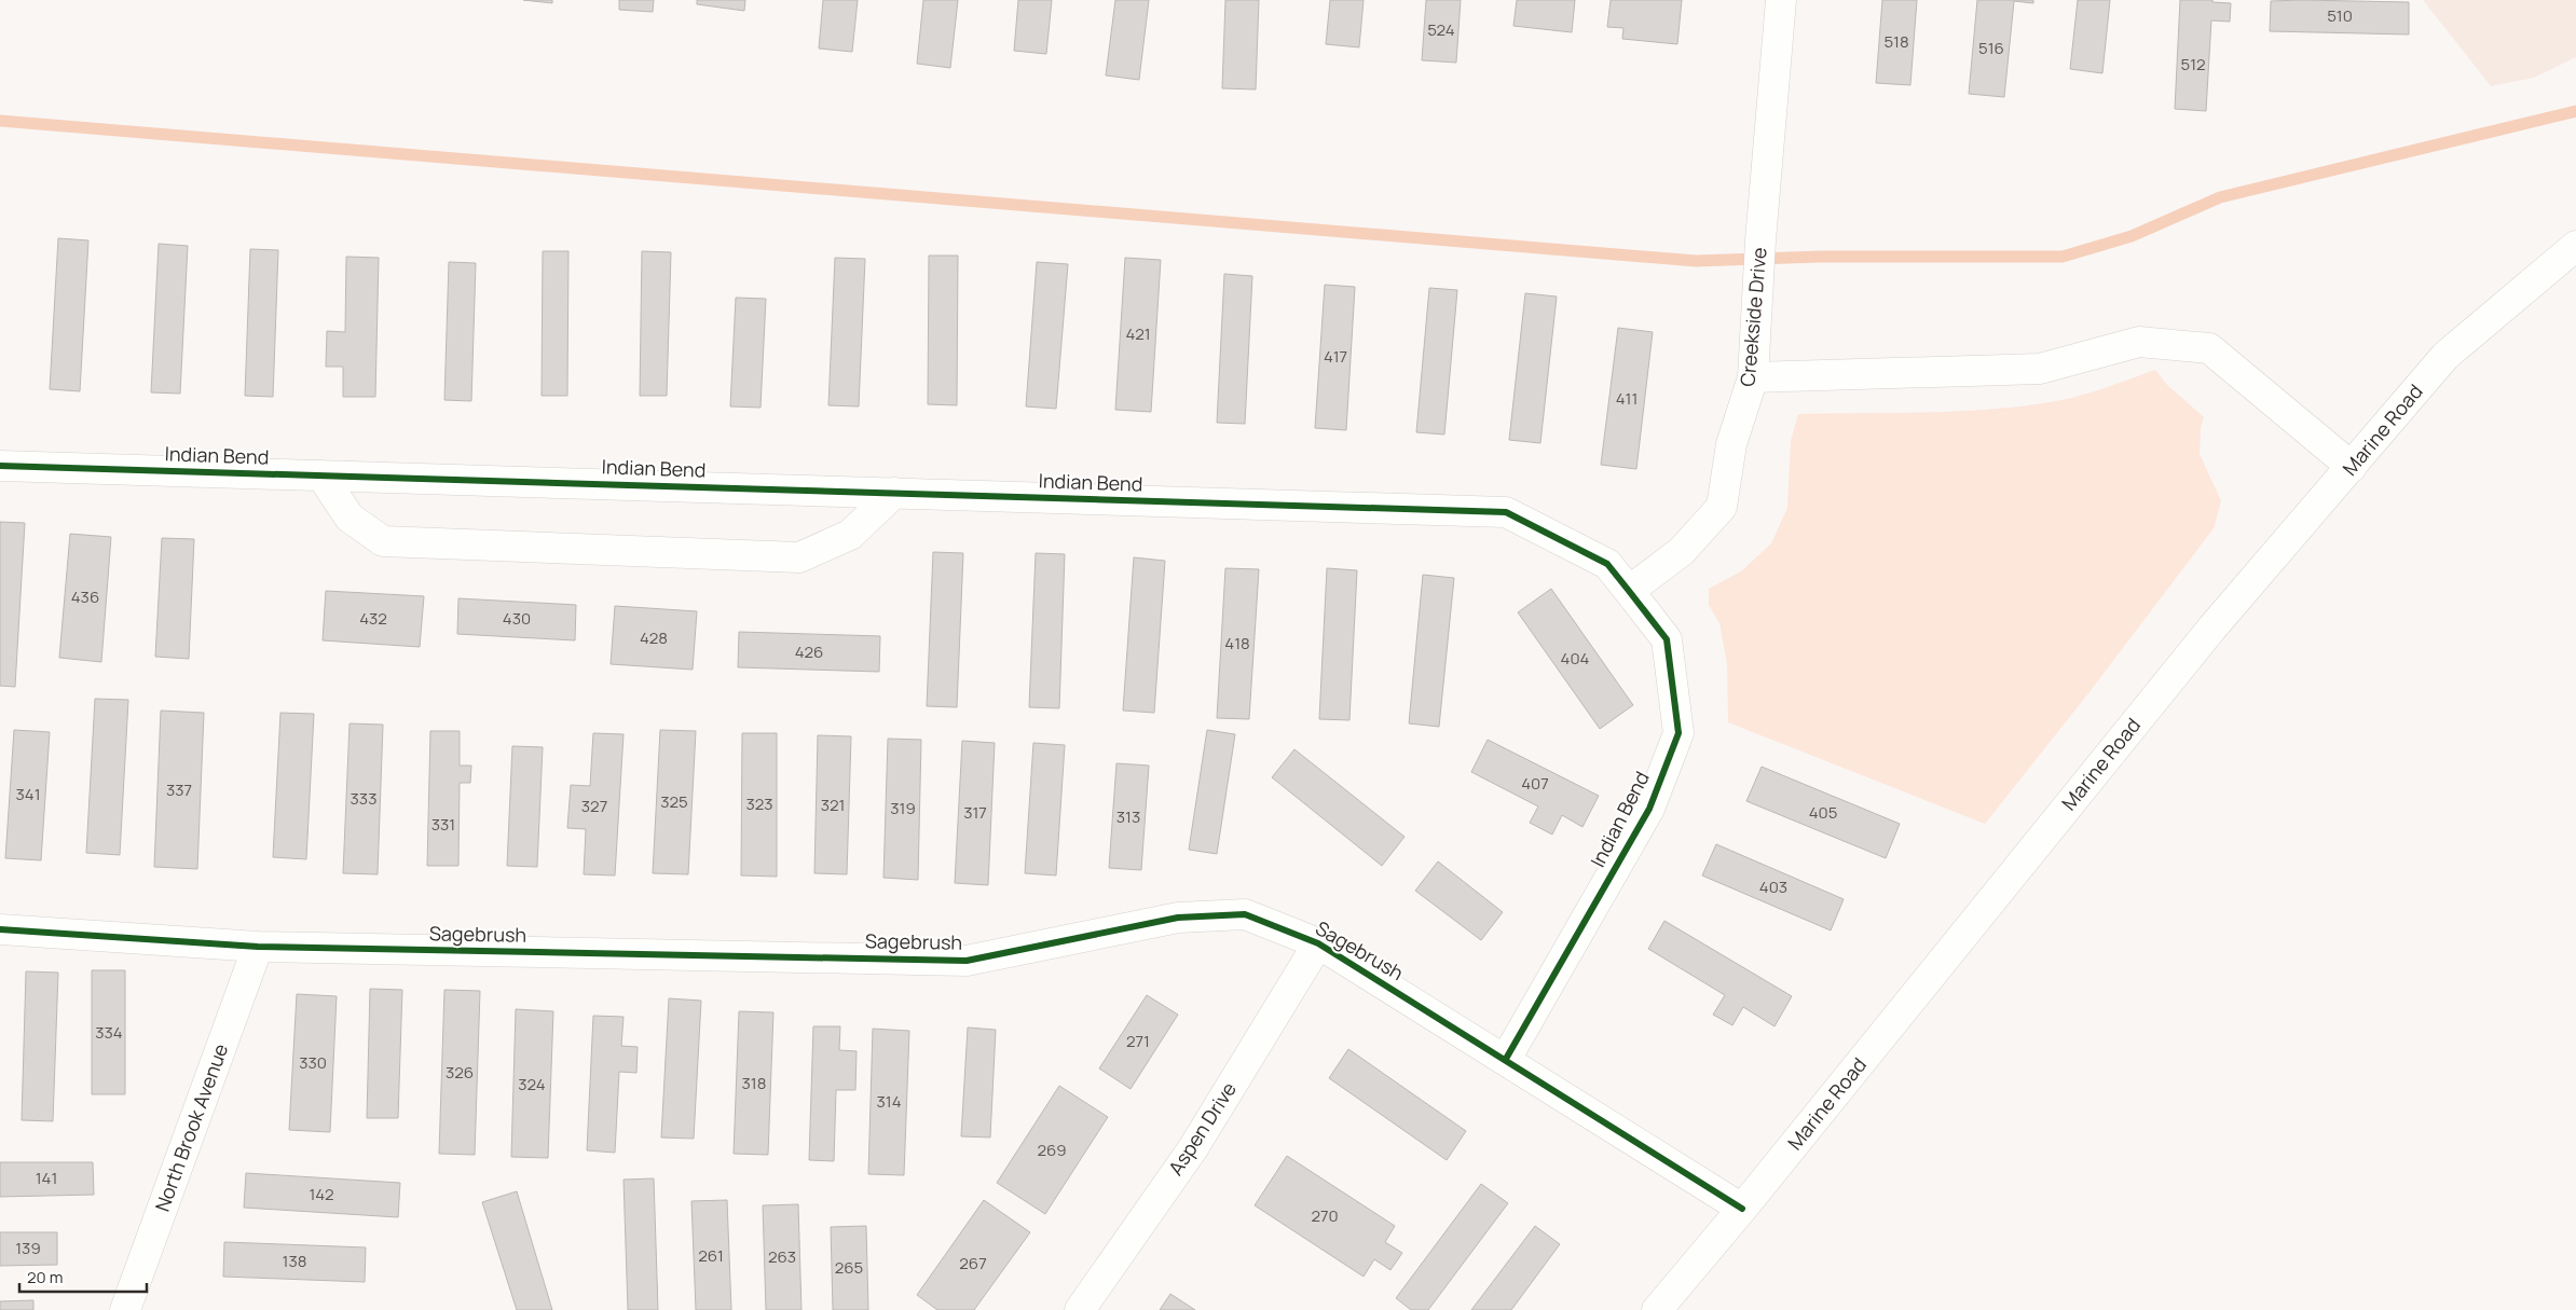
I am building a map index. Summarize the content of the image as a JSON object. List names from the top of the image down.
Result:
{
  "streets": {
    "street": [
      "Creekside Drive",
      "Marine Road",
      "Indian Bend",
      "Sagebrush",
      "North Brook Avenue",
      "Aspen Drive"
    ]
  },
  "crossings": [
    ["Creekside Drive", "Indian Bend"],
    ["Marine Road", "Sagebrush"],
    ["Indian Bend", "Sagebrush"],
    ["Sagebrush", "North Brook Avenue"],
    ["Sagebrush", "Aspen Drive"]
  ],
  "house_numbers": [
    "510",
    "524",
    "518",
    "516",
    "512",
    "421",
    "417",
    "411",
    "436",
    "432",
    "430",
    "428",
    "418",
    "426",
    "404",
    "407",
    "337",
    "341",
    "333",
    "325",
    "323",
    "321",
    "327",
    "319",
    "317",
    "405",
    "313",
    "331",
    "403",
    "334",
    "271",
    "330",
    "326",
    "318",
    "324",
    "314",
    "269",
    "141",
    "142",
    "270",
    "139",
    "261",
    "263",
    "138",
    "267",
    "265"
  ],
  "scale_bar": "20 m"
}
